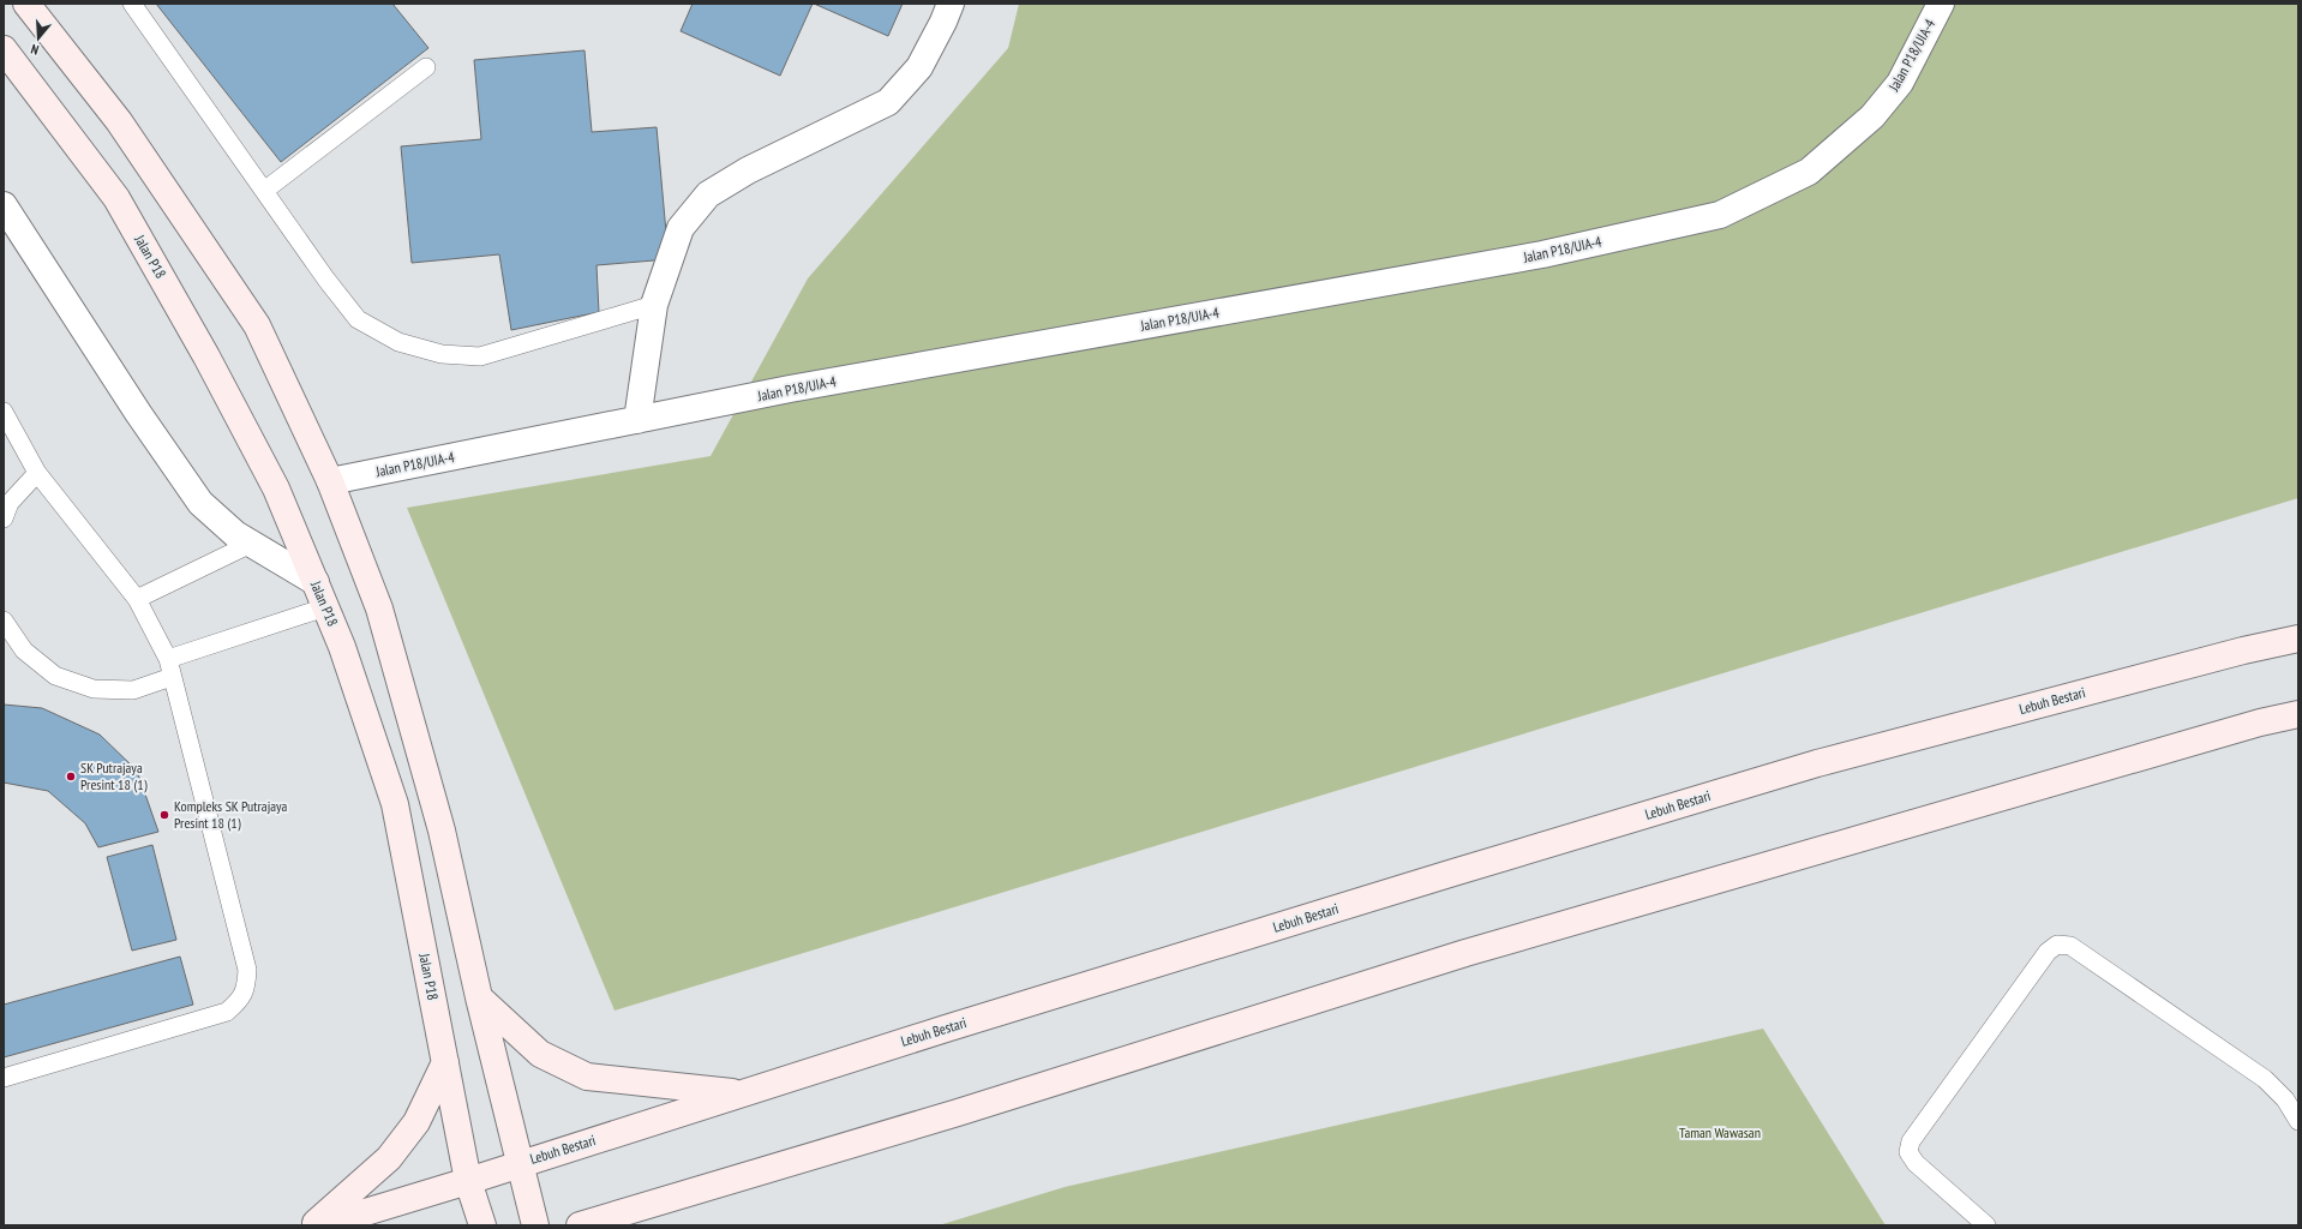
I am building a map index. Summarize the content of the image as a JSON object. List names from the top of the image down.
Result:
{
  "streets": {
    "main road": ["Jalan P18", "Lebuh Bestari"],
    "street": ["Jalan P18/UIA-4"]
  },
  "crossings": [
    ["Jalan P18", "Lebuh Bestari"]
  ],
  "parks": ["Taman Wawasan"],
  "places": ["SK Putrajaya Presint 18 (1)", "Kompleks SK Putrajaya Presint 18 (1)"],
  "north": "bottom"
}
